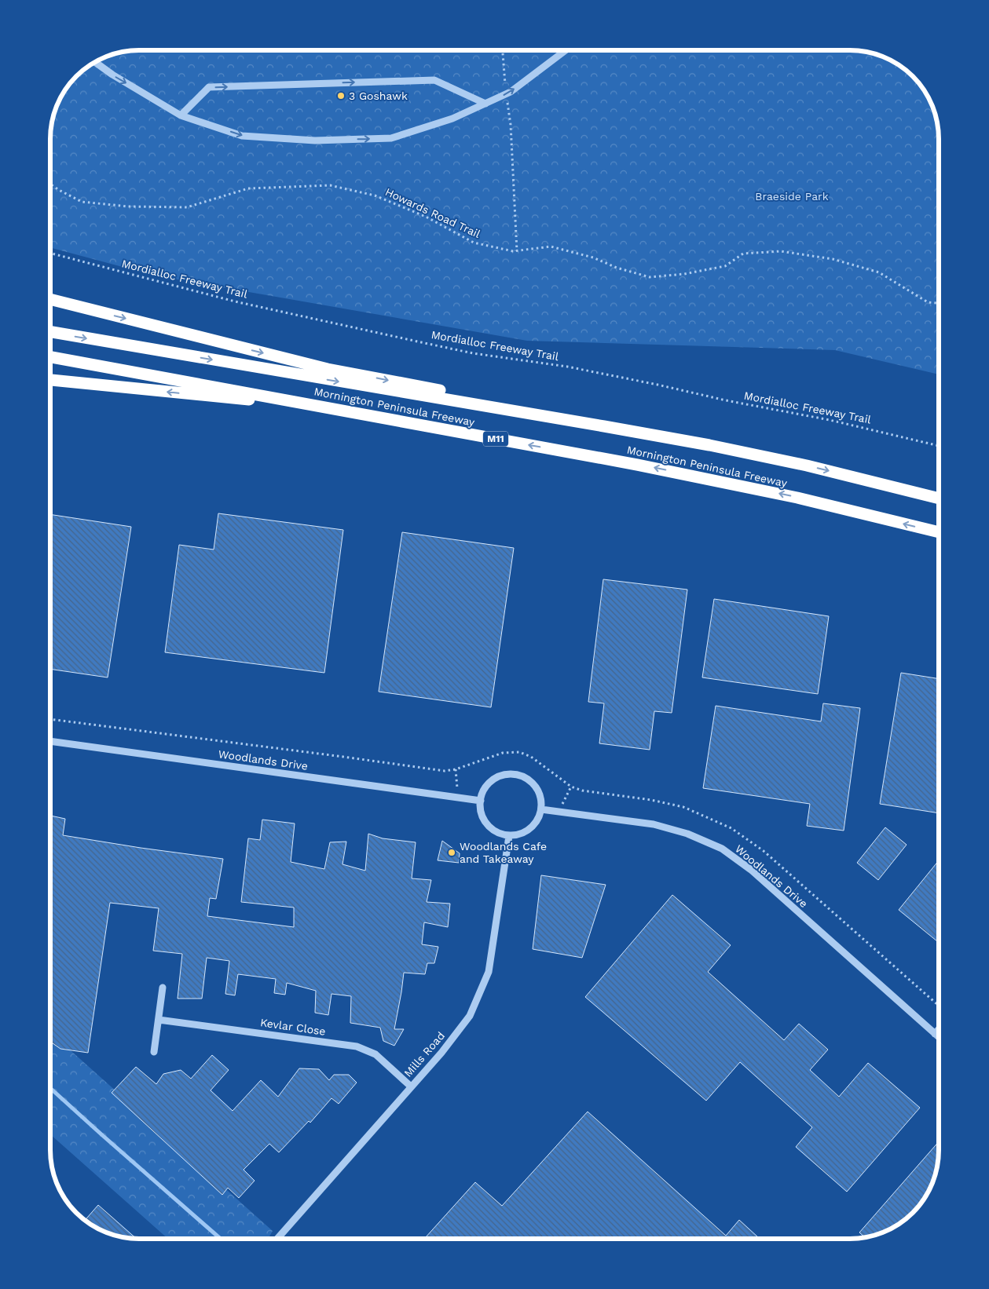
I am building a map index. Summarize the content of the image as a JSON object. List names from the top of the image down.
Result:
{
  "streets": {
    "highway": ["Mornington Peninsula Freeway", "M11"],
    "street": ["Woodlands Drive", "Kevlar Close", "Mills Road"],
    "path": ["Howards Road Trail", "Mordialloc Freeway Trail"]
  },
  "crossings": [
    ["Woodlands Drive", "Mills Road"],
    ["Kevlar Close", "Mills Road"]
  ],
  "parks": ["Braeside Park"],
  "places": ["3 Goshawk", "Woodlands Cafe and Takeaway"]
}
